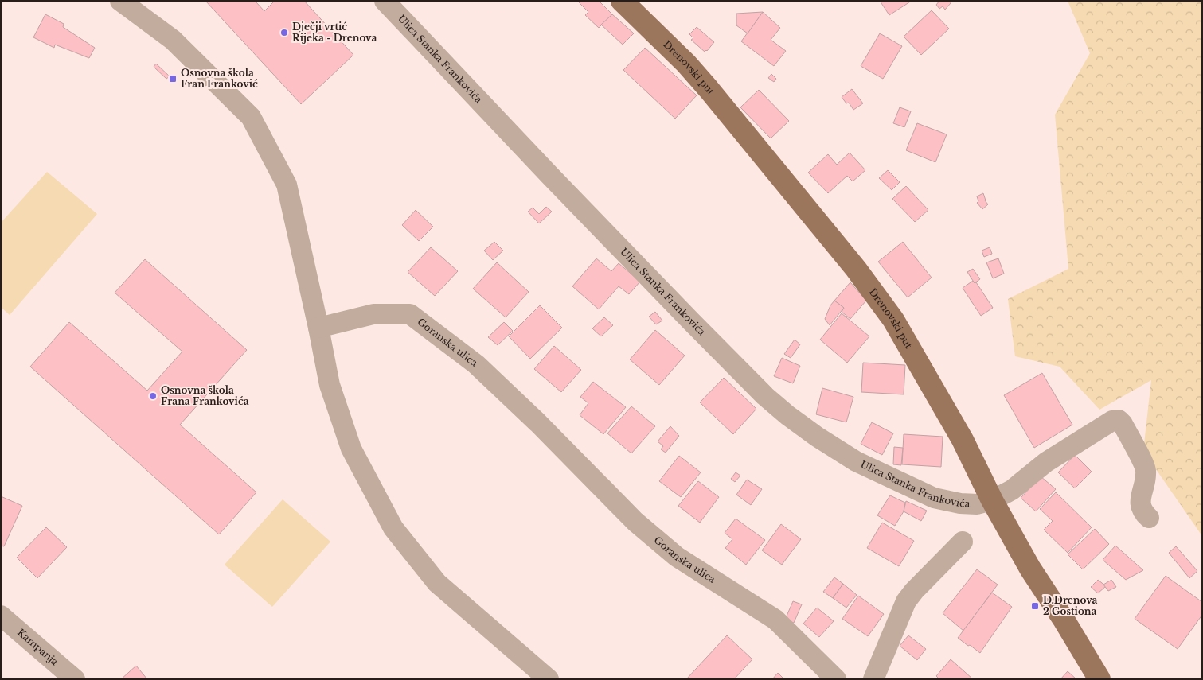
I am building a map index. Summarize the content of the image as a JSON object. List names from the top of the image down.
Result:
{
  "streets": {
    "main road": ["Drenovski put"],
    "street": ["Ulica Stanka Frankovića", "Goranska ulica", "Kampanja"]
  },
  "crossings": [
    ["Ulica Stanka Frankovića", "Drenovski put"]
  ],
  "places": {
    "other": ["Dječji vrtić Rijeka - Drenova", "Osnovna škola Frana Frankovića"],
    "transit": ["Osnovna škola Fran Franković", "D.Drenova 2 Gostiona"]
  }
}
